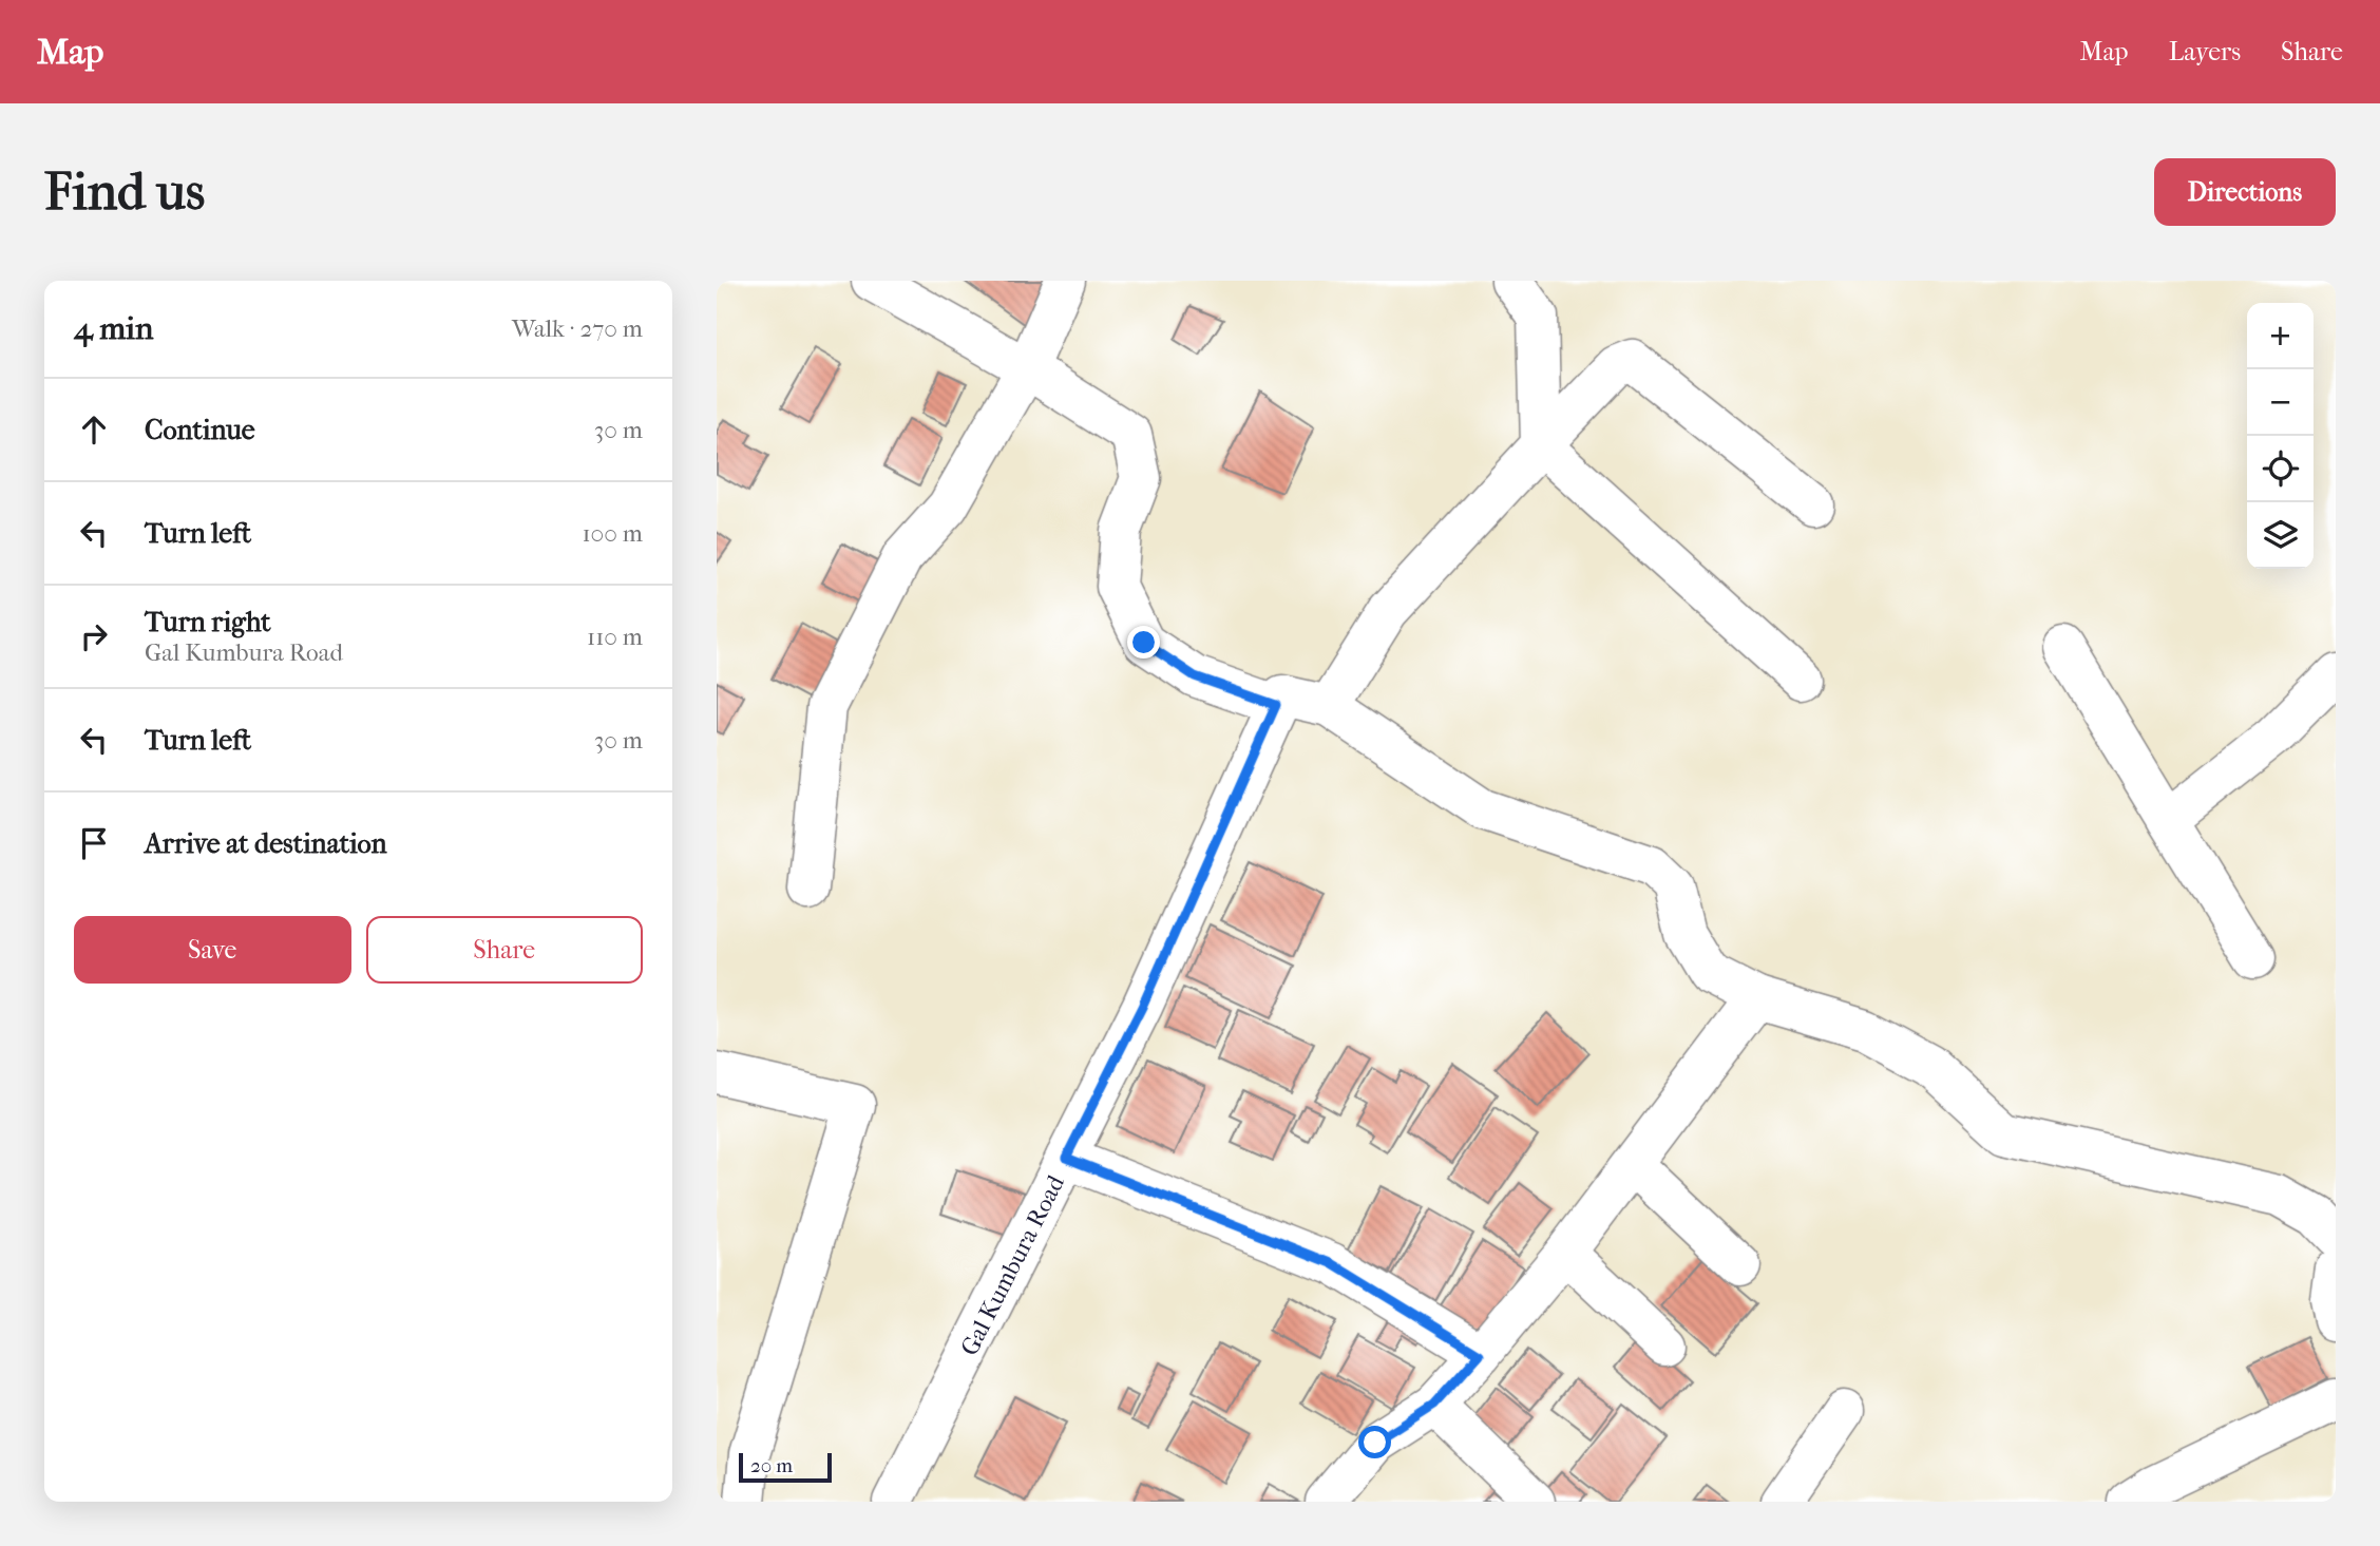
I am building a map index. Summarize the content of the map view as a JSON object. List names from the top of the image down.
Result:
{
  "streets": {
    "street": ["Gal Kumbura Road"]
  },
  "scale_bar": "20 m",
  "page": {
    "header": "Map",
    "nav": ["Map", "Layers", "Share"],
    "buttons": [
      "Directions",
      ["Save", "Share"]
    ],
    "title": "Find us",
    "heading": ["4 min", "Walk · 270 m"],
    "map_buttons": ["+", "−"],
    "list": [
      ["Continue", "30 m"],
      ["Turn left", "100 m"],
      ["Turn right", "Gal Kumbura Road", "110 m"],
      ["Turn left", "30 m"],
      "Arrive at destination"
    ],
    "scale": "20 m"
  }
}
